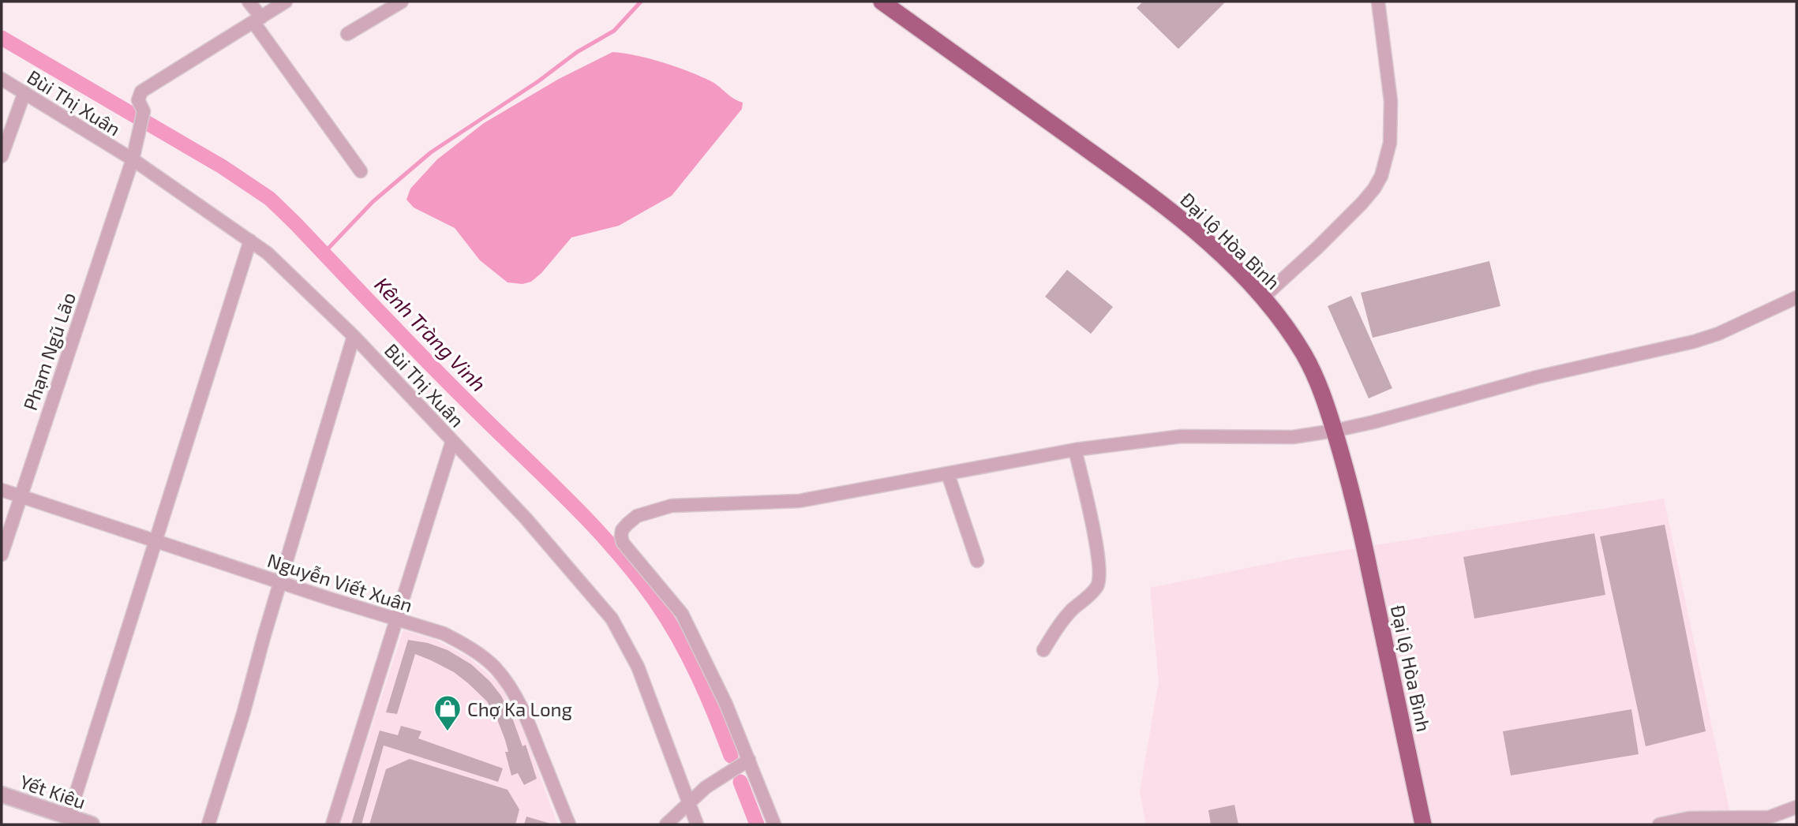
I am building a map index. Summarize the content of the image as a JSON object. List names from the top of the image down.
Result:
{
  "streets": {
    "highway": ["Đại lộ Hòa Bình"],
    "street": [
      "Bùi Thị Xuân",
      "Phạm Ngũ Lão",
      "Nguyễn Viết Xuân",
      "Yết Kiêu"
    ]
  },
  "crossings": [
    ["Bùi Thị Xuân", "Phạm Ngũ Lão"],
    ["Phạm Ngũ Lão", "Nguyễn Viết Xuân"]
  ],
  "water": ["Kênh Tràng Vinh"],
  "places": {
    "shop": ["Chợ Ka Long"]
  }
}
